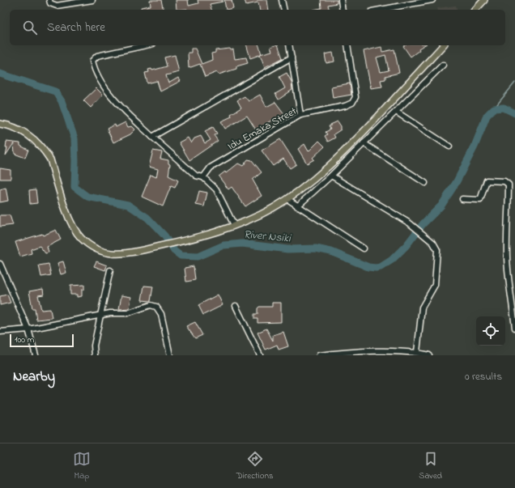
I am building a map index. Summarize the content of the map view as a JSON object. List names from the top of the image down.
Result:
{
  "streets": {
    "street": ["Idu Emaka Street"]
  },
  "water": ["River Nsiki"],
  "scale_bar": "100 m",
  "page": {
    "search": "Search here",
    "scale": "100 m",
    "heading": ["Nearby", "0 results"],
    "nav": ["Map", "Directions", "Saved"]
  }
}
